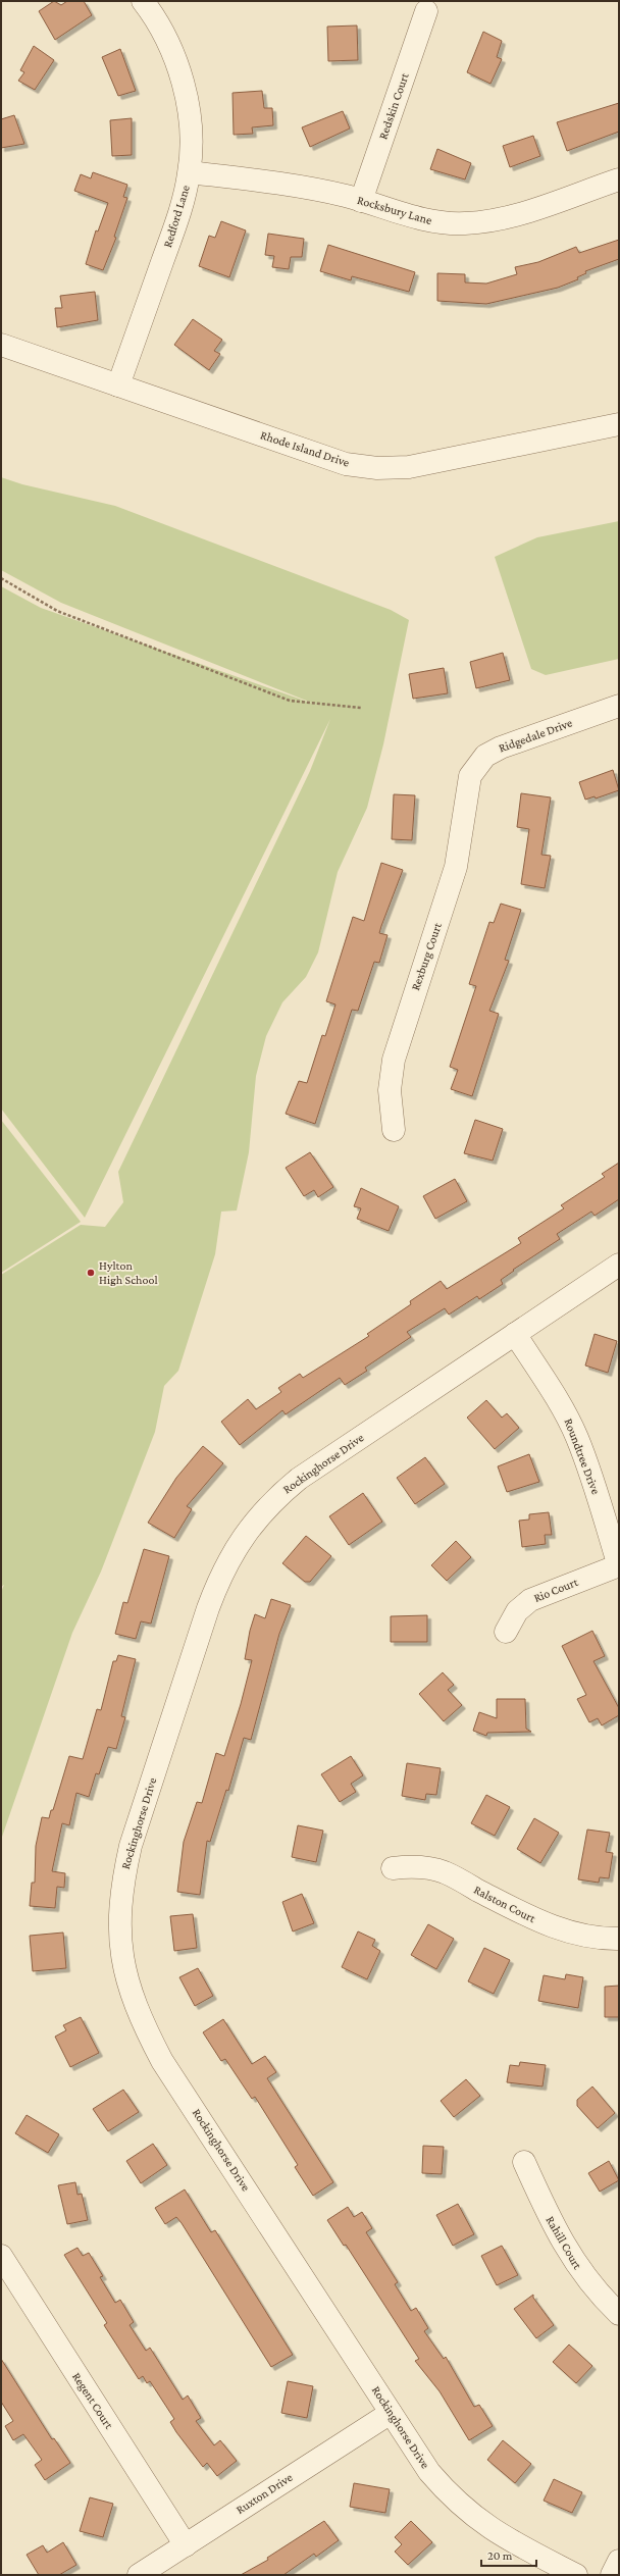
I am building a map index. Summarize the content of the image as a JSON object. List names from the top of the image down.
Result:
{
  "streets": {
    "street": [
      "Redskin Court",
      "Rocksbury Lane",
      "Redford Lane",
      "Rhode Island Drive",
      "Ridgedale Drive",
      "Rexburg Court",
      "Roundtree Drive",
      "Rockinghorse Drive",
      "Rio Court",
      "Ralston Court",
      "Rahill Court",
      "Regent Court",
      "Ruxton Drive"
    ]
  },
  "crossings": [
    ["Redskin Court", "Rocksbury Lane"],
    ["Rocksbury Lane", "Redford Lane"],
    ["Redford Lane", "Rhode Island Drive"],
    ["Ridgedale Drive", "Rexburg Court"],
    ["Roundtree Drive", "Rockinghorse Drive"],
    ["Roundtree Drive", "Rio Court"],
    ["Rockinghorse Drive", "Ruxton Drive"],
    ["Regent Court", "Ruxton Drive"]
  ],
  "places": ["Hylton High School"],
  "scale_bar": "20 m"
}
